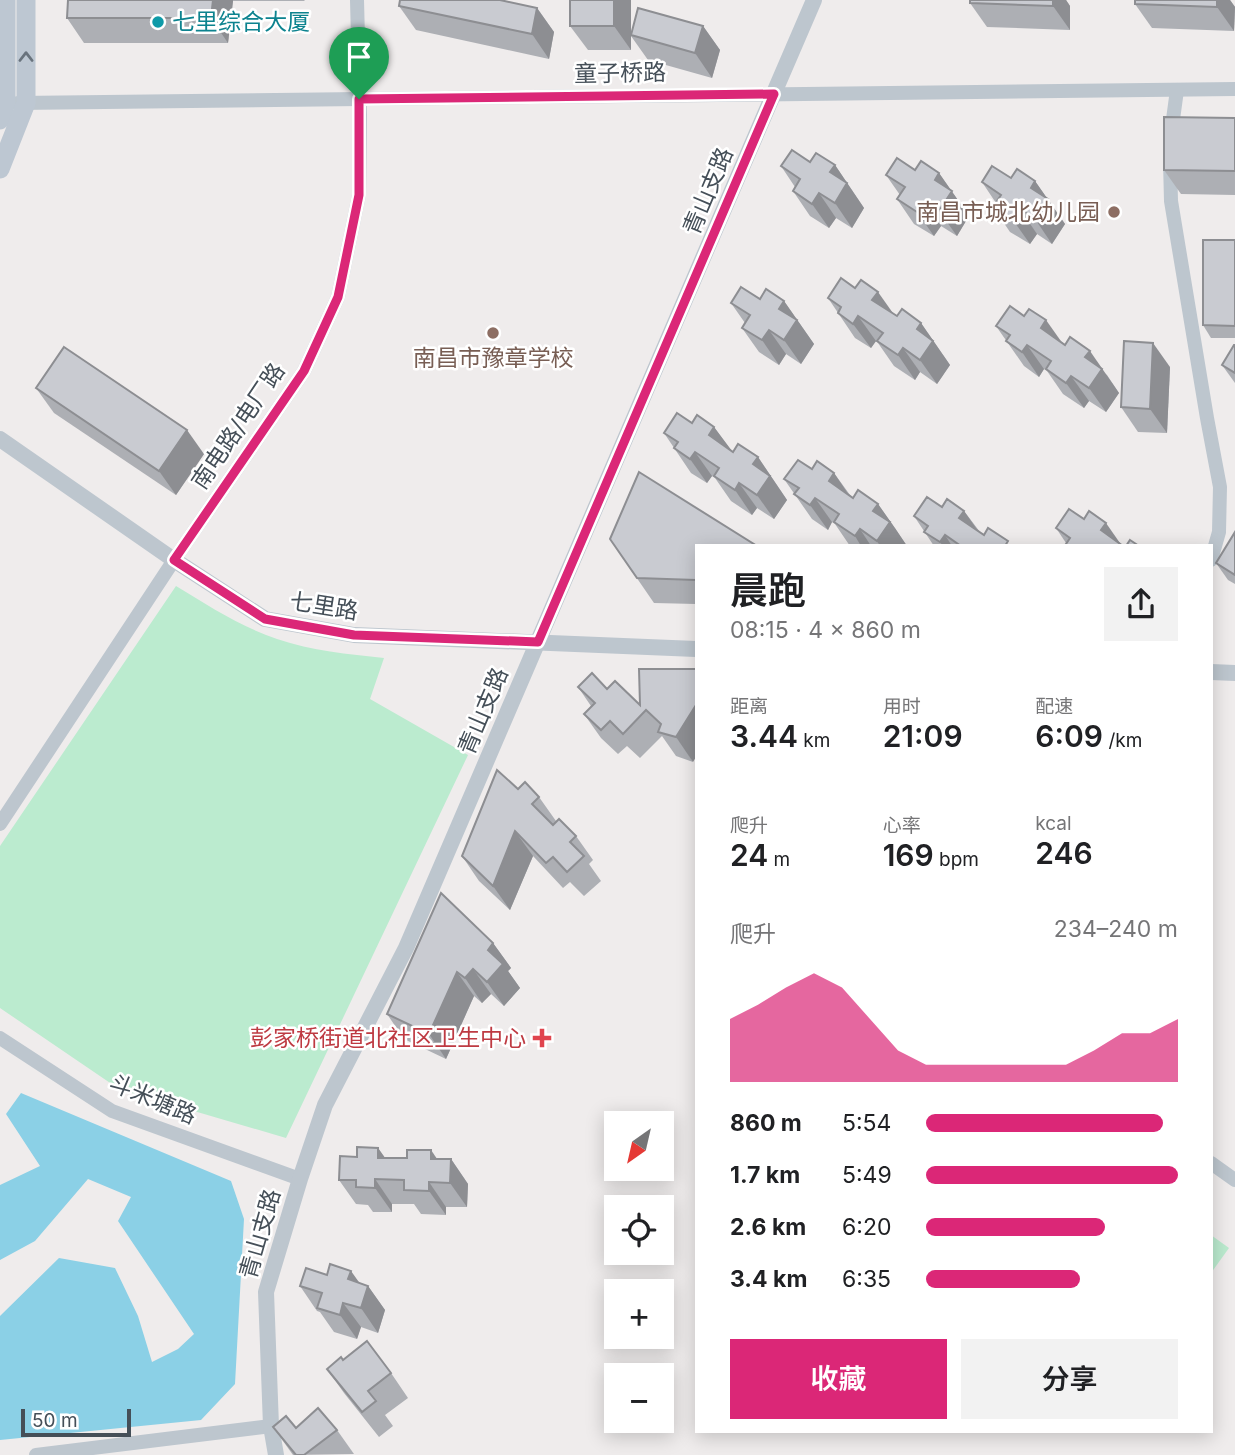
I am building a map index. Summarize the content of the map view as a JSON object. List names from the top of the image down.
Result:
{
  "streets": {
    "street": [
      "童子桥路",
      "青山支路",
      "南电路/电厂路",
      "七里路",
      "斗米塘路"
    ]
  },
  "crossings": [
    ["童子桥路", "青山支路"],
    ["童子桥路", "南电路/电厂路"],
    ["青山支路", "七里路"],
    ["青山支路", "斗米塘路"],
    ["南电路/电厂路", "七里路"]
  ],
  "places": {
    "other": ["七里综合大厦", "南昌市城北幼儿园", "南昌市豫章学校"],
    "health": ["彭家桥街道北社区卫生中心"]
  },
  "scale_bar": "50 m",
  "north": "bottom left",
  "page": {
    "heading": ["晨跑", "08:15 · 4 × 860 m"],
    "stats": [
      ["距离", "3.44 km"],
      ["用时", "21:09"],
      ["配速", "6:09 /km"],
      ["爬升", "24 m"],
      ["心率", "169 bpm"],
      ["kcal", "246"]
    ],
    "chart": ["爬升", "234–240 m"],
    "list": [
      {
        "name": "860 m",
        "note": "5:54"
      },
      {
        "name": "1.7 km",
        "note": "5:49"
      },
      {
        "name": "2.6 km",
        "note": "6:20"
      },
      {
        "name": "3.4 km",
        "note": "6:35"
      }
    ],
    "map_buttons": ["+", "−"],
    "buttons": ["收藏", "分享"],
    "scale": "50 m"
  }
}
